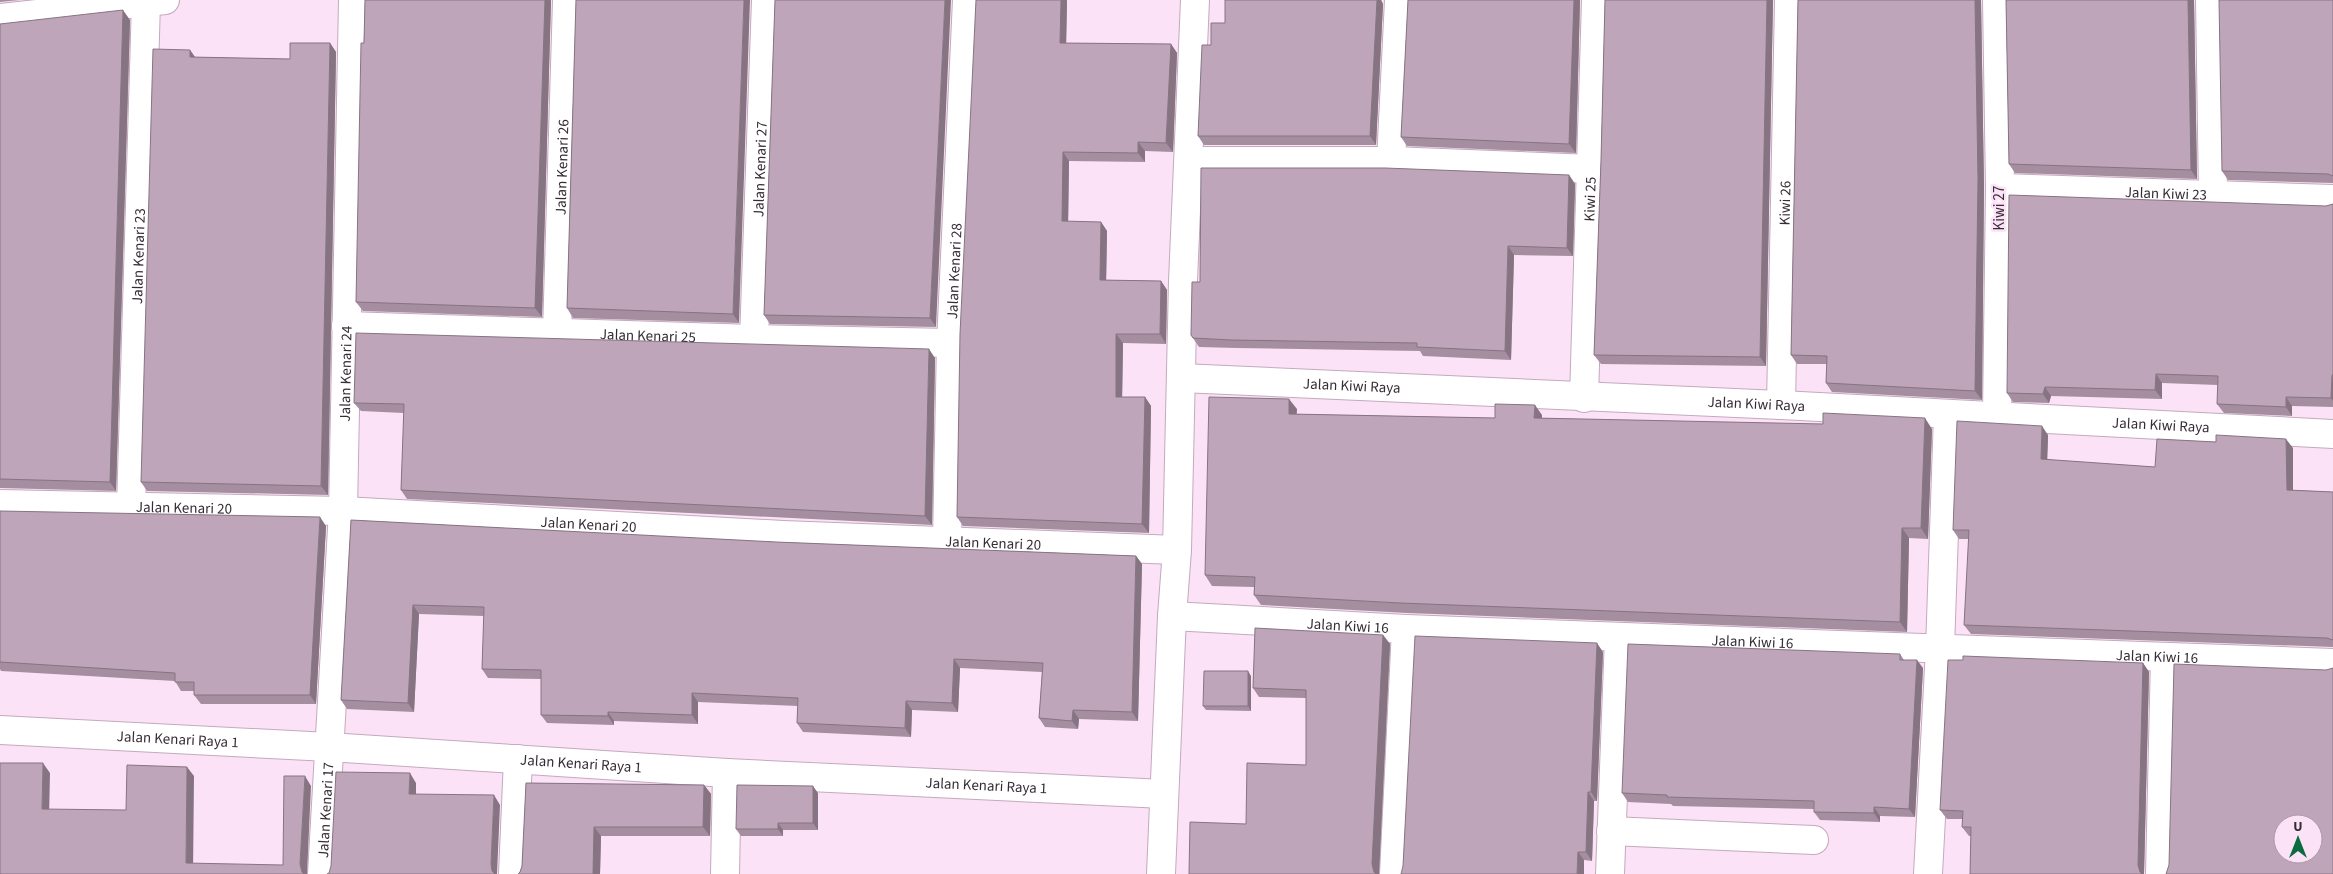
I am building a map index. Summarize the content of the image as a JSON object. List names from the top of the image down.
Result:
{
  "streets": {
    "street": [
      "Jalan Kenari 26",
      "Jalan Kenari 27",
      "Jalan Kiwi 23",
      "Kiwi 25",
      "Kiwi 26",
      "Kiwi 27",
      "Jalan Kenari 23",
      "Jalan Kenari 28",
      "Jalan Kenari 25",
      "Jalan Kenari 24",
      "Jalan Kiwi Raya",
      "Jalan Kenari 20",
      "Jalan Kiwi 16",
      "Jalan Kenari Raya 1",
      "Jalan Kenari 17"
    ]
  },
  "crossings": [
    ["Jalan Kenari 26", "Jalan Kenari 25"],
    ["Jalan Kenari 27", "Jalan Kenari 25"],
    ["Jalan Kiwi 23", "Kiwi 27"],
    ["Kiwi 25", "Jalan Kiwi Raya"],
    ["Kiwi 26", "Jalan Kiwi Raya"],
    ["Kiwi 27", "Jalan Kiwi Raya"],
    ["Jalan Kenari 23", "Jalan Kenari 20"],
    ["Jalan Kenari 28", "Jalan Kenari 25"],
    ["Jalan Kenari 28", "Jalan Kenari 20"],
    ["Jalan Kenari 25", "Jalan Kenari 24"],
    ["Jalan Kenari 24", "Jalan Kenari 20"],
    ["Jalan Kenari 24", "Jalan Kenari Raya 1"],
    ["Jalan Kenari 24", "Jalan Kenari 17"],
    ["Jalan Kenari Raya 1", "Jalan Kenari 17"]
  ],
  "north": "top"
}
